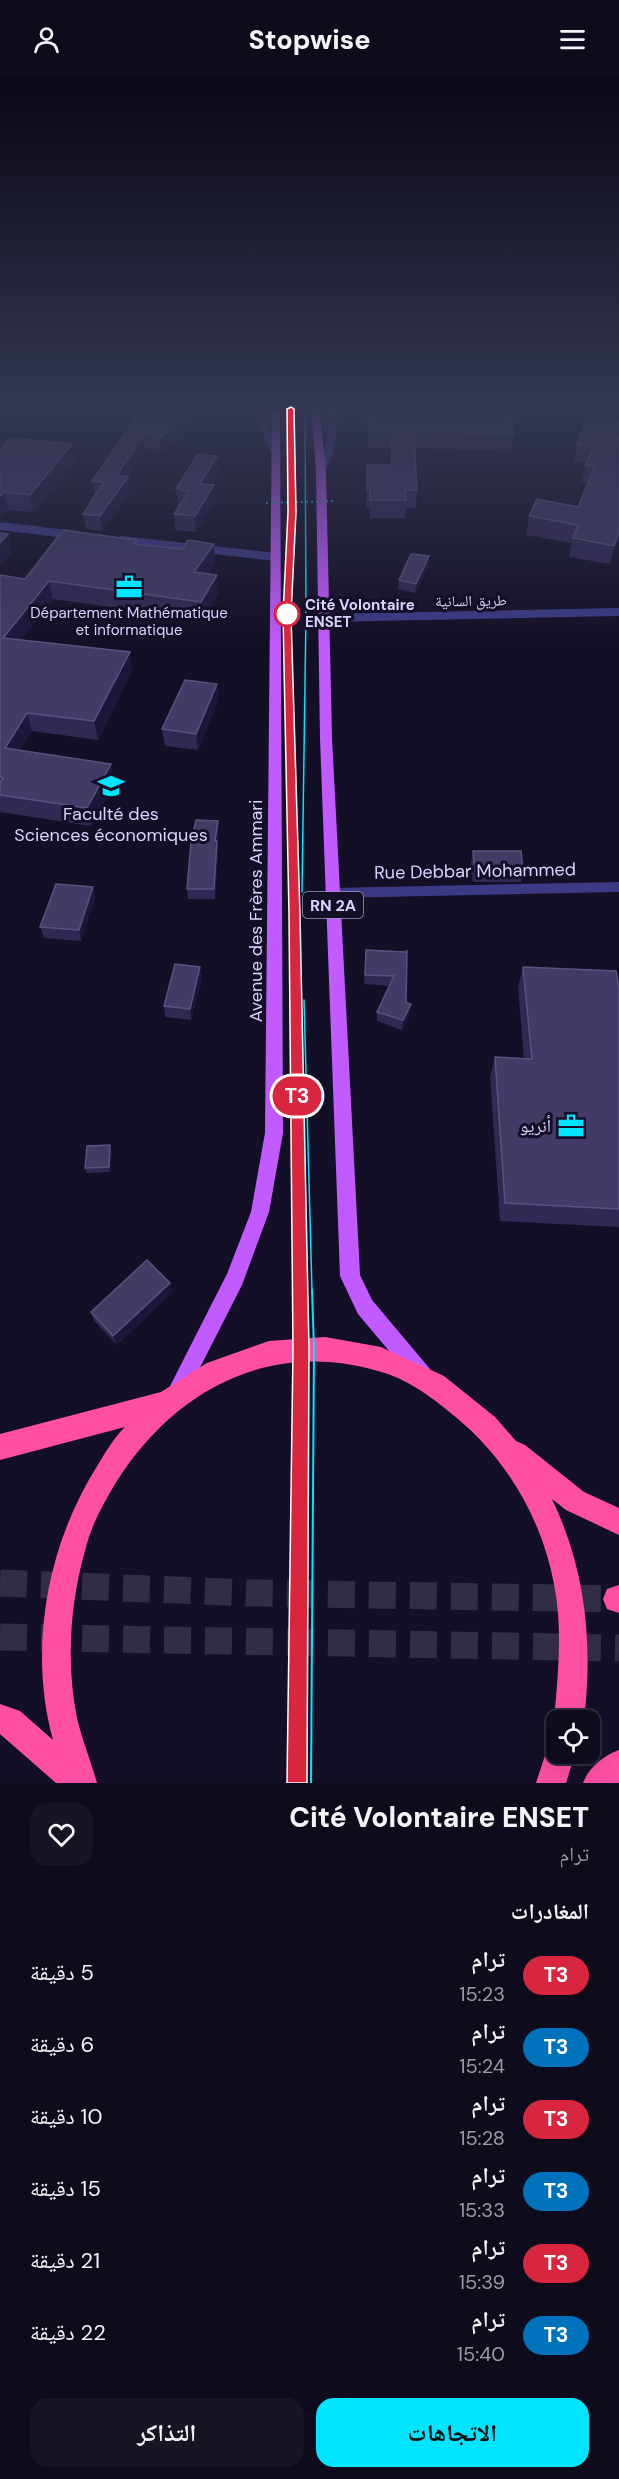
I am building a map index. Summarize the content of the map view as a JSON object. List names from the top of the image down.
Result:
{
  "streets": {
    "main road": ["RN 2A", "Avenue des Frères Ammari"],
    "street": ["Rue Debbar Mohammed"],
    "lane": ["طريق السانية"]
  },
  "crossings": [
    ["طريق السانية", "RN 2A"],
    ["Rue Debbar Mohammed", "RN 2A"]
  ],
  "places": {
    "office": ["Département Mathématique et informatique", "أنريو"],
    "other": ["Cité Volontaire ENSET"],
    "school or university": ["Faculté des Sciences économiques"]
  },
  "lines": ["tram line T3"],
  "page": {
    "header": "Stopwise",
    "on_map": "T3",
    "heading": [
      ["Cité Volontaire ENSET", "ترام"],
      "المغادرات"
    ],
    "list": [
      {
        "mark": "T3",
        "name": "ترام",
        "note": "15:23",
        "value": "5 دقيقة"
      },
      {
        "mark": "T3",
        "name": "ترام",
        "note": "15:24",
        "value": "6 دقيقة"
      },
      {
        "mark": "T3",
        "name": "ترام",
        "note": "15:28",
        "value": "10 دقيقة"
      },
      {
        "mark": "T3",
        "name": "ترام",
        "note": "15:33",
        "value": "15 دقيقة"
      },
      {
        "mark": "T3",
        "name": "ترام",
        "note": "15:39",
        "value": "21 دقيقة"
      },
      {
        "mark": "T3",
        "name": "ترام",
        "note": "15:40",
        "value": "22 دقيقة"
      }
    ],
    "buttons": ["الاتجاهات", "التذاكر"]
  }
}
